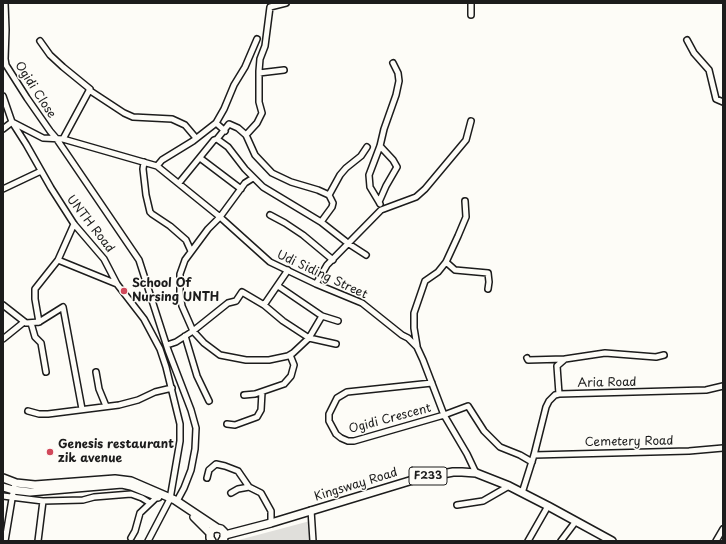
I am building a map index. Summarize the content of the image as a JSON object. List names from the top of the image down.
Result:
{
  "streets": {
    "main road": ["F233", "Kingsway Road"],
    "street": [
      "Ogidi Close",
      "UNTH Road",
      "Udi Siding Street",
      "Aria Road",
      "Ogidi Crescent",
      "Cemetery Road"
    ]
  },
  "crossings": [
    ["Ogidi Close", "UNTH Road"],
    ["Ogidi Close", "Udi Siding Street"],
    ["UNTH Road", "Udi Siding Street"],
    ["Udi Siding Street", "Ogidi Crescent"],
    ["Udi Siding Street", "Kingsway Road"],
    ["F233", "Kingsway Road"]
  ],
  "places": ["School Of Nursing UNTH", "Genesis restaurant zik avenue"]
}
